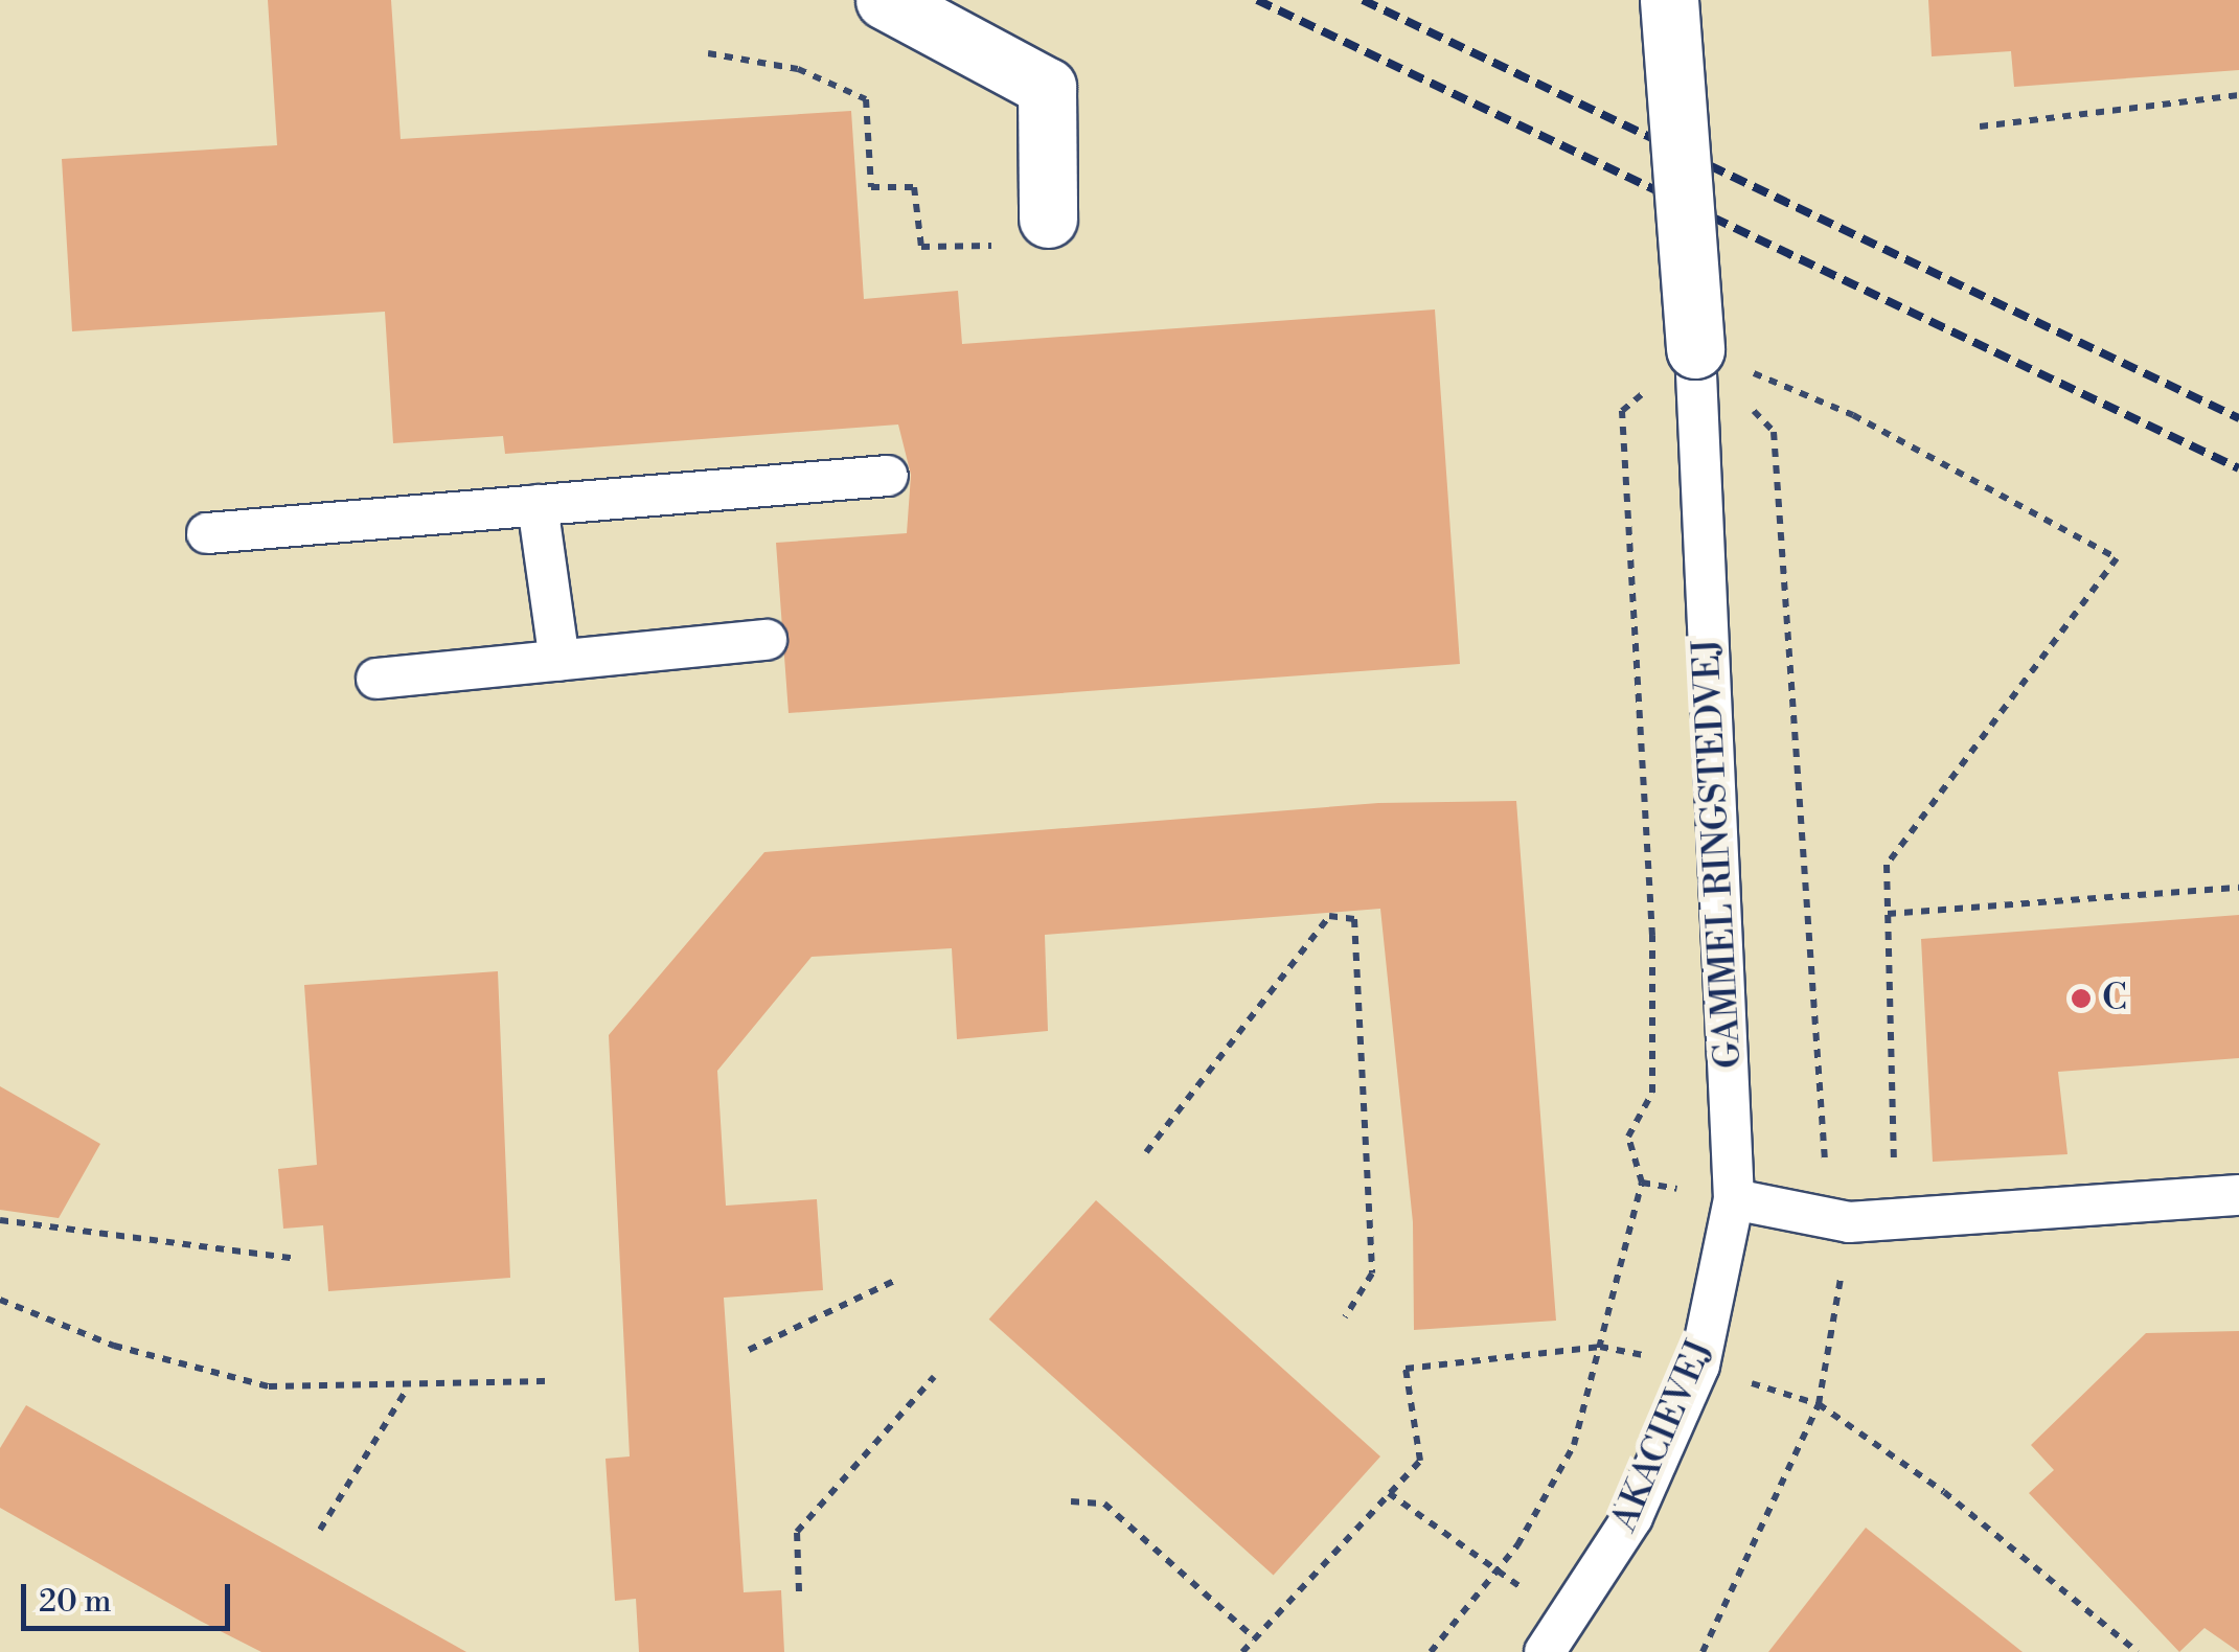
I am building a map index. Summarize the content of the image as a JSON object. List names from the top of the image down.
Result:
{
  "streets": {
    "street": ["GAMMEL RINGSTEDVEJ"],
    "lane": ["AKACIEVEJ"]
  },
  "crossings": [
    ["GAMMEL RINGSTEDVEJ", "AKACIEVEJ"]
  ],
  "places": ["C"],
  "scale_bar": "20 m"
}
